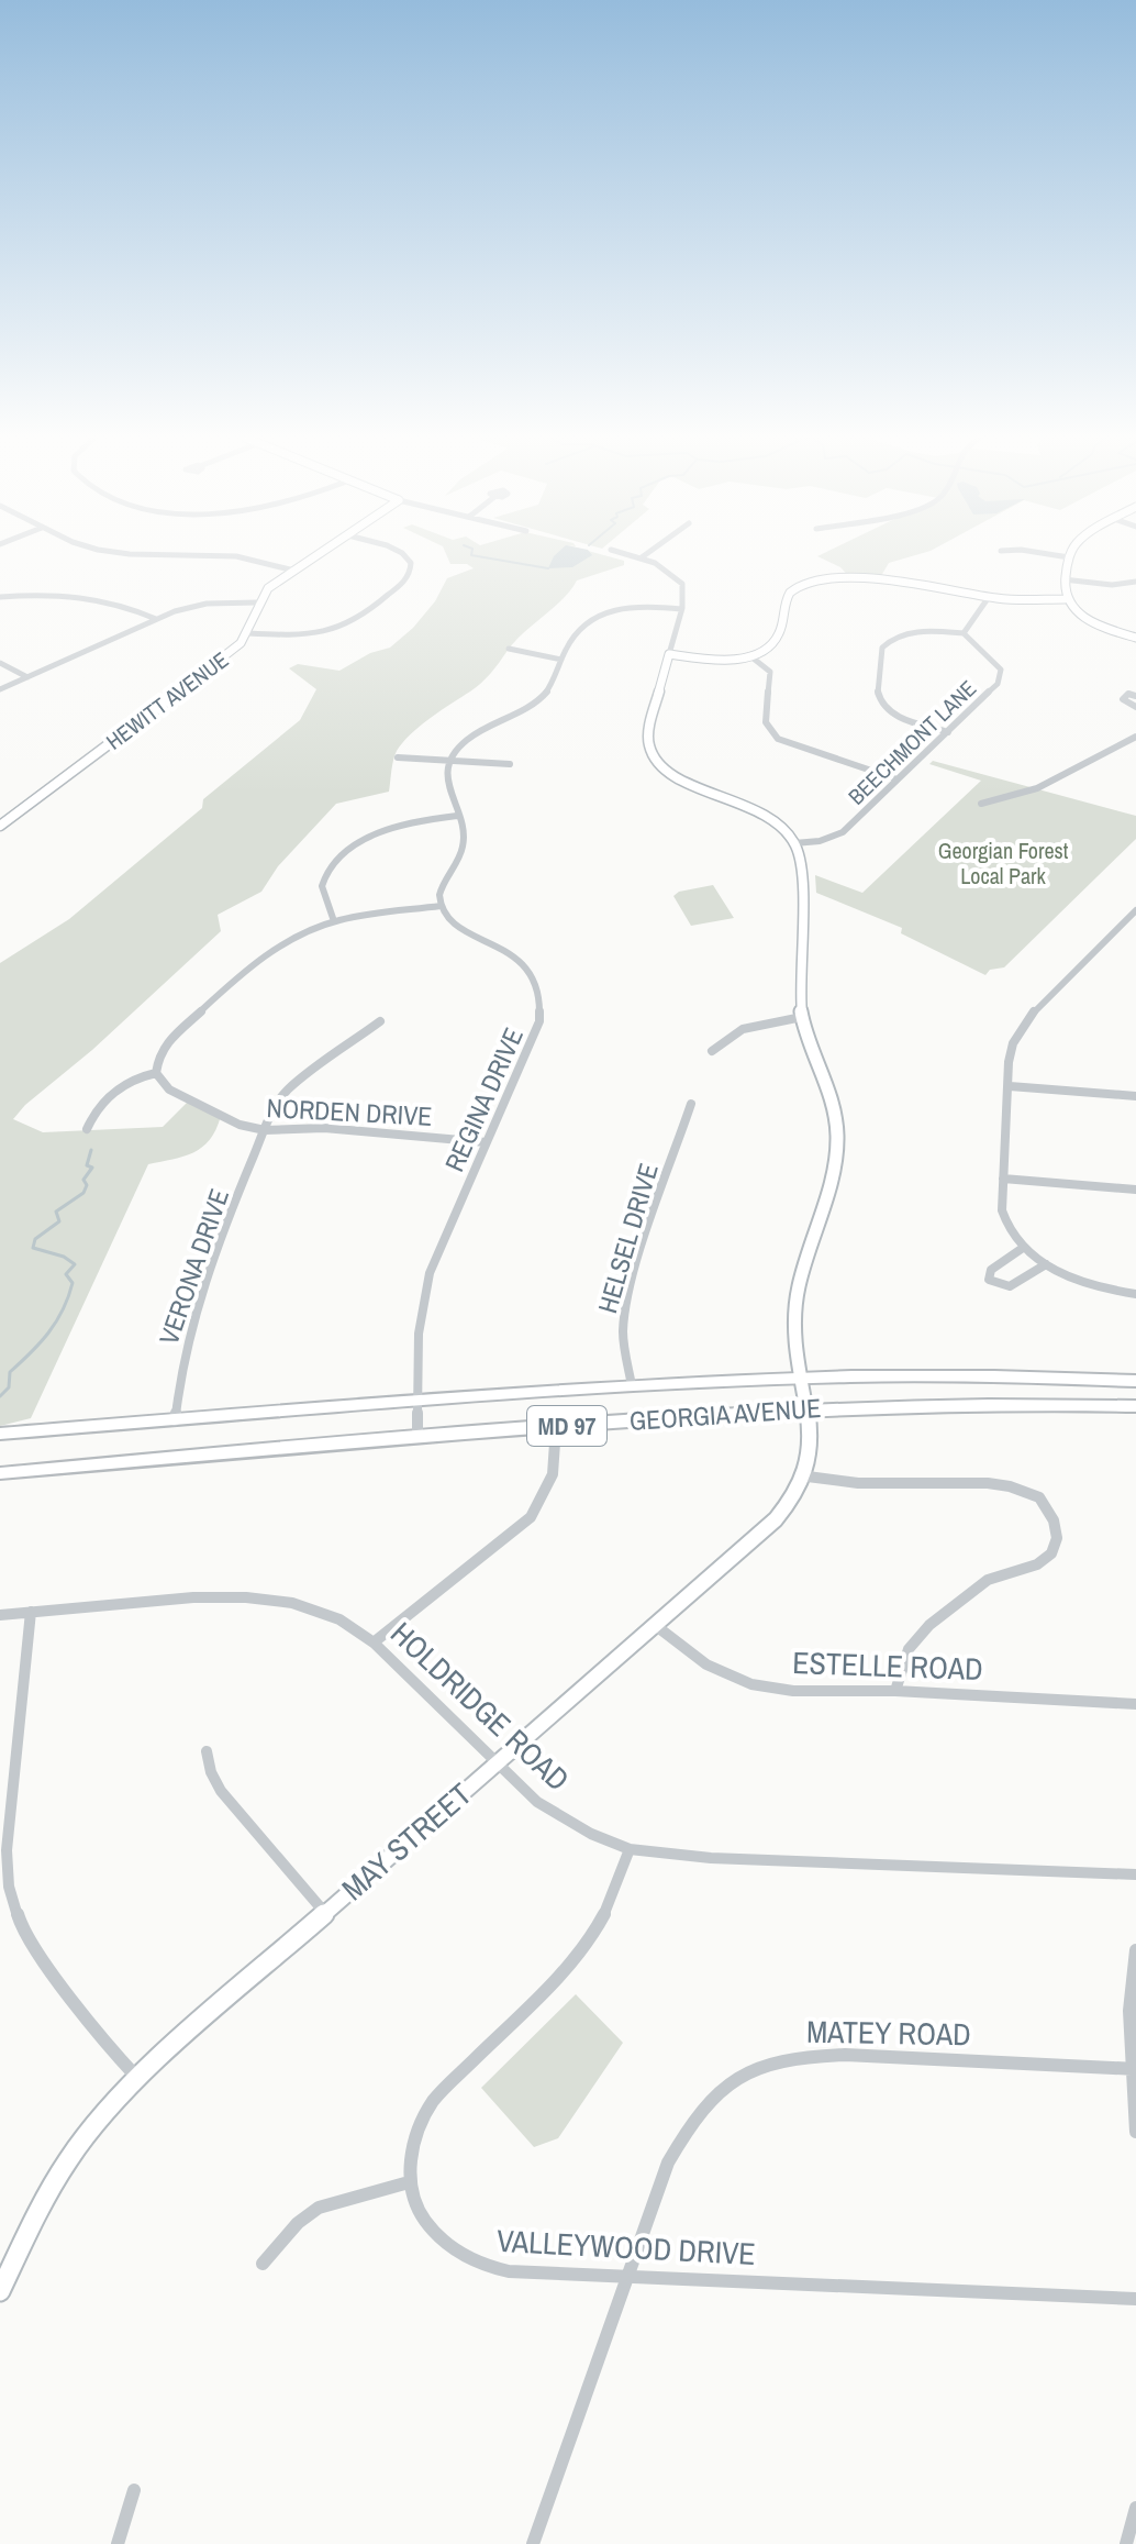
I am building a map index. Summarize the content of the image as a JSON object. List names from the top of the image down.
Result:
{
  "streets": {
    "main road": ["GEORGIA AVENUE", "MD 97"],
    "street": [
      "HEWITT AVENUE",
      "BEECHMONT LANE",
      "REGINA DRIVE",
      "NORDEN DRIVE",
      "HELSEL DRIVE",
      "VERONA DRIVE",
      "ESTELLE ROAD",
      "HOLDRIDGE ROAD",
      "MAY STREET",
      "MATEY ROAD",
      "VALLEYWOOD DRIVE"
    ]
  },
  "crossings": [
    ["REGINA DRIVE", "NORDEN DRIVE"],
    ["REGINA DRIVE", "GEORGIA AVENUE"],
    ["NORDEN DRIVE", "VERONA DRIVE"],
    ["HELSEL DRIVE", "GEORGIA AVENUE"],
    ["VERONA DRIVE", "GEORGIA AVENUE"],
    ["ESTELLE ROAD", "MAY STREET"],
    ["HOLDRIDGE ROAD", "MAY STREET"],
    ["MATEY ROAD", "VALLEYWOOD DRIVE"]
  ],
  "parks": ["Georgian Forest Local Park"]
}
